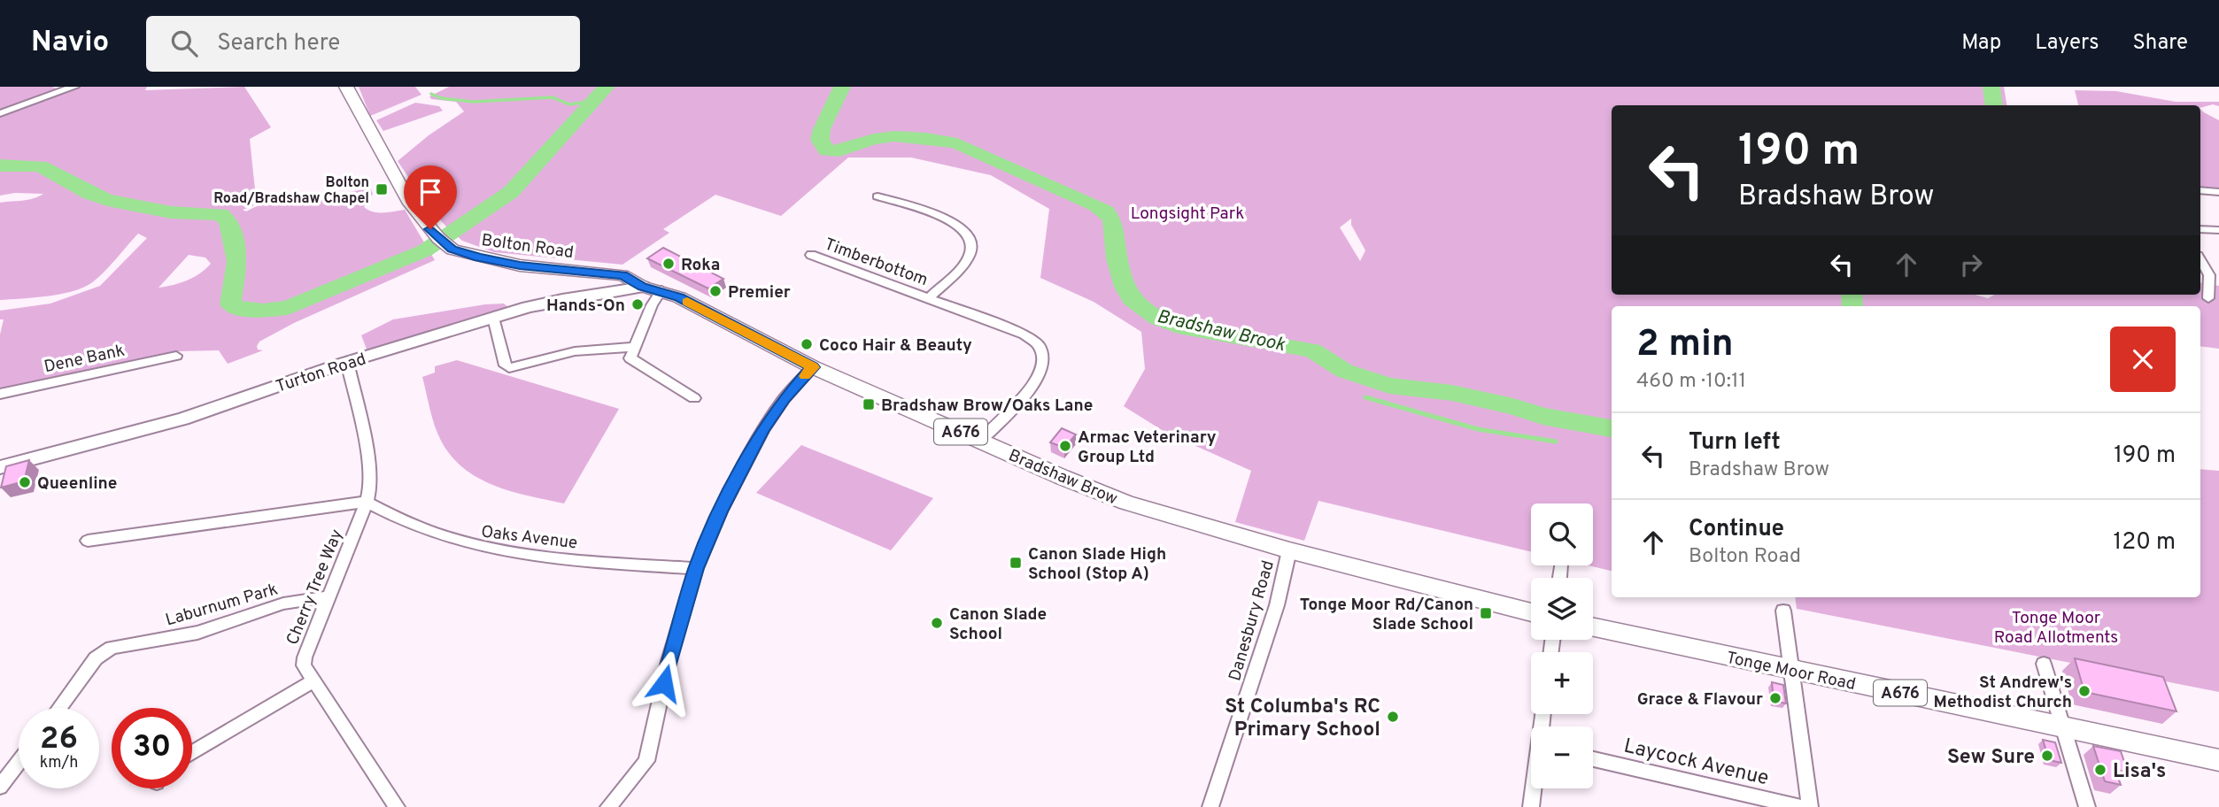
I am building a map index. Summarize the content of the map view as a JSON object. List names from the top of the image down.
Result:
{
  "streets": {
    "main road": [
      "Bolton Road",
      "Turton Road",
      "A676",
      "Bradshaw Brow",
      "Tonge Moor Road"
    ],
    "street": [
      "Timberbottom",
      "Dene Bank",
      "Oaks Avenue",
      "Cherry Tree Way",
      "Laburnum Park",
      "Danesbury Road",
      "Laycock Avenue"
    ]
  },
  "crossings": [
    ["Bolton Road", "Turton Road"],
    ["Bolton Road", "Bradshaw Brow"],
    ["Timberbottom", "Bradshaw Brow"],
    ["Turton Road", "Bradshaw Brow"],
    ["A676", "Bradshaw Brow"],
    ["A676", "Danesbury Road"],
    ["Bradshaw Brow", "Danesbury Road"],
    ["Oaks Avenue", "Cherry Tree Way"],
    ["Cherry Tree Way", "Laburnum Park"]
  ],
  "water": ["Bradshaw Brook"],
  "parks": ["Longsight Park", "Tonge Moor Road Allotments"],
  "places": {
    "transit": [
      "Bolton Road/Bradshaw Chapel",
      "Bradshaw Brow/Oaks Lane",
      "Canon Slade High School (Stop A)",
      "Tonge Moor Rd/Canon Slade School"
    ],
    "other": [
      "Roka",
      "Premier",
      "Hands-On",
      "Coco Hair & Beauty",
      "Armac Veterinary Group Ltd",
      "Queenline",
      "Canon Slade School",
      "St Andrew's Methodist Church",
      "Grace & Flavour",
      "St Columba's RC Primary School",
      "Sew Sure",
      "Lisa's"
    ]
  },
  "page": {
    "header": "Navio",
    "search": "Search here",
    "nav": ["Map", "Layers", "Share"],
    "turn": ["190 m", "Bradshaw Brow"],
    "heading": ["2 min", "460 m · 10:11"],
    "list": [
      {
        "name": "Turn left",
        "note": "Bradshaw Brow",
        "value": "190 m"
      },
      {
        "name": "Continue",
        "note": "Bolton Road",
        "value": "120 m"
      }
    ],
    "map_buttons": ["+", "−"],
    "speed": "26 km/h",
    "limit": "30"
  }
}
